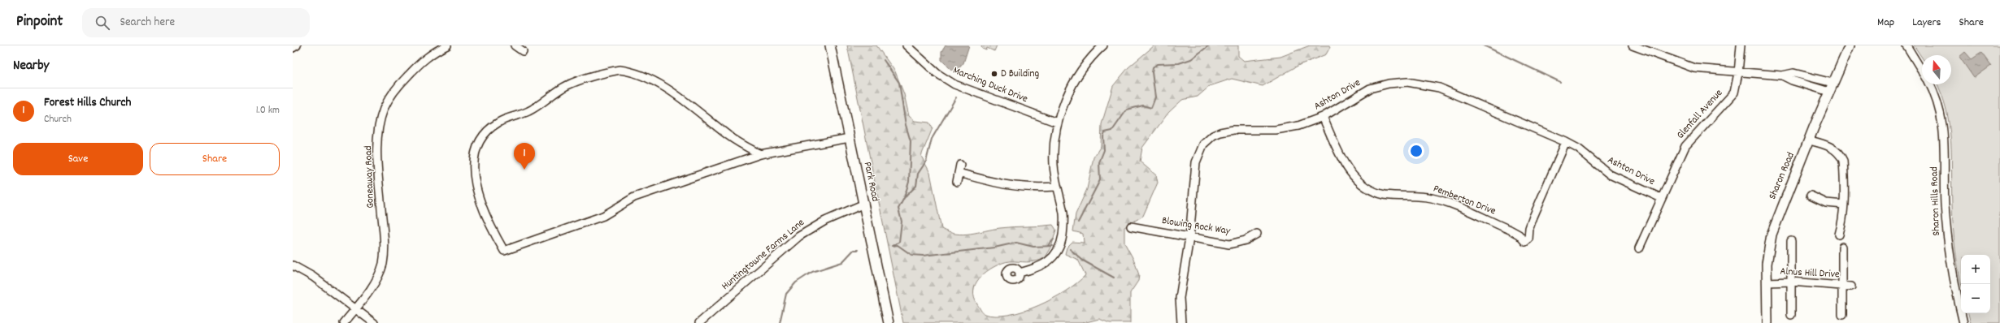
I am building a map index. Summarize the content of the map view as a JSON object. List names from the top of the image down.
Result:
{
  "streets": {
    "main road": ["Sharon Road", "Park Road"],
    "street": [
      "Marching Duck Drive",
      "Ashton Drive",
      "Glenfall Avenue",
      "Goneaway Road",
      "Pemberton Drive",
      "Sharon Hills Road",
      "Blowing Rock Way",
      "Huntingtowne Farms Lane",
      "Alnus Hill Drive"
    ]
  },
  "crossings": [
    ["Ashton Drive", "Glenfall Avenue"],
    ["Ashton Drive", "Pemberton Drive"],
    ["Ashton Drive", "Blowing Rock Way"],
    ["Sharon Road", "Alnus Hill Drive"],
    ["Park Road", "Huntingtowne Farms Lane"]
  ],
  "places": ["D Building"],
  "north": "top",
  "page": {
    "header": "Pinpoint",
    "search": "Search here",
    "nav": ["Map", "Layers", "Share"],
    "heading": "Nearby",
    "list": [
      {
        "mark": "1",
        "name": "Forest Hills Church",
        "note": "Church",
        "value": "1.0 km"
      }
    ],
    "buttons": ["Save", "Share"],
    "pins": "1",
    "map_buttons": ["+", "−"]
  }
}
